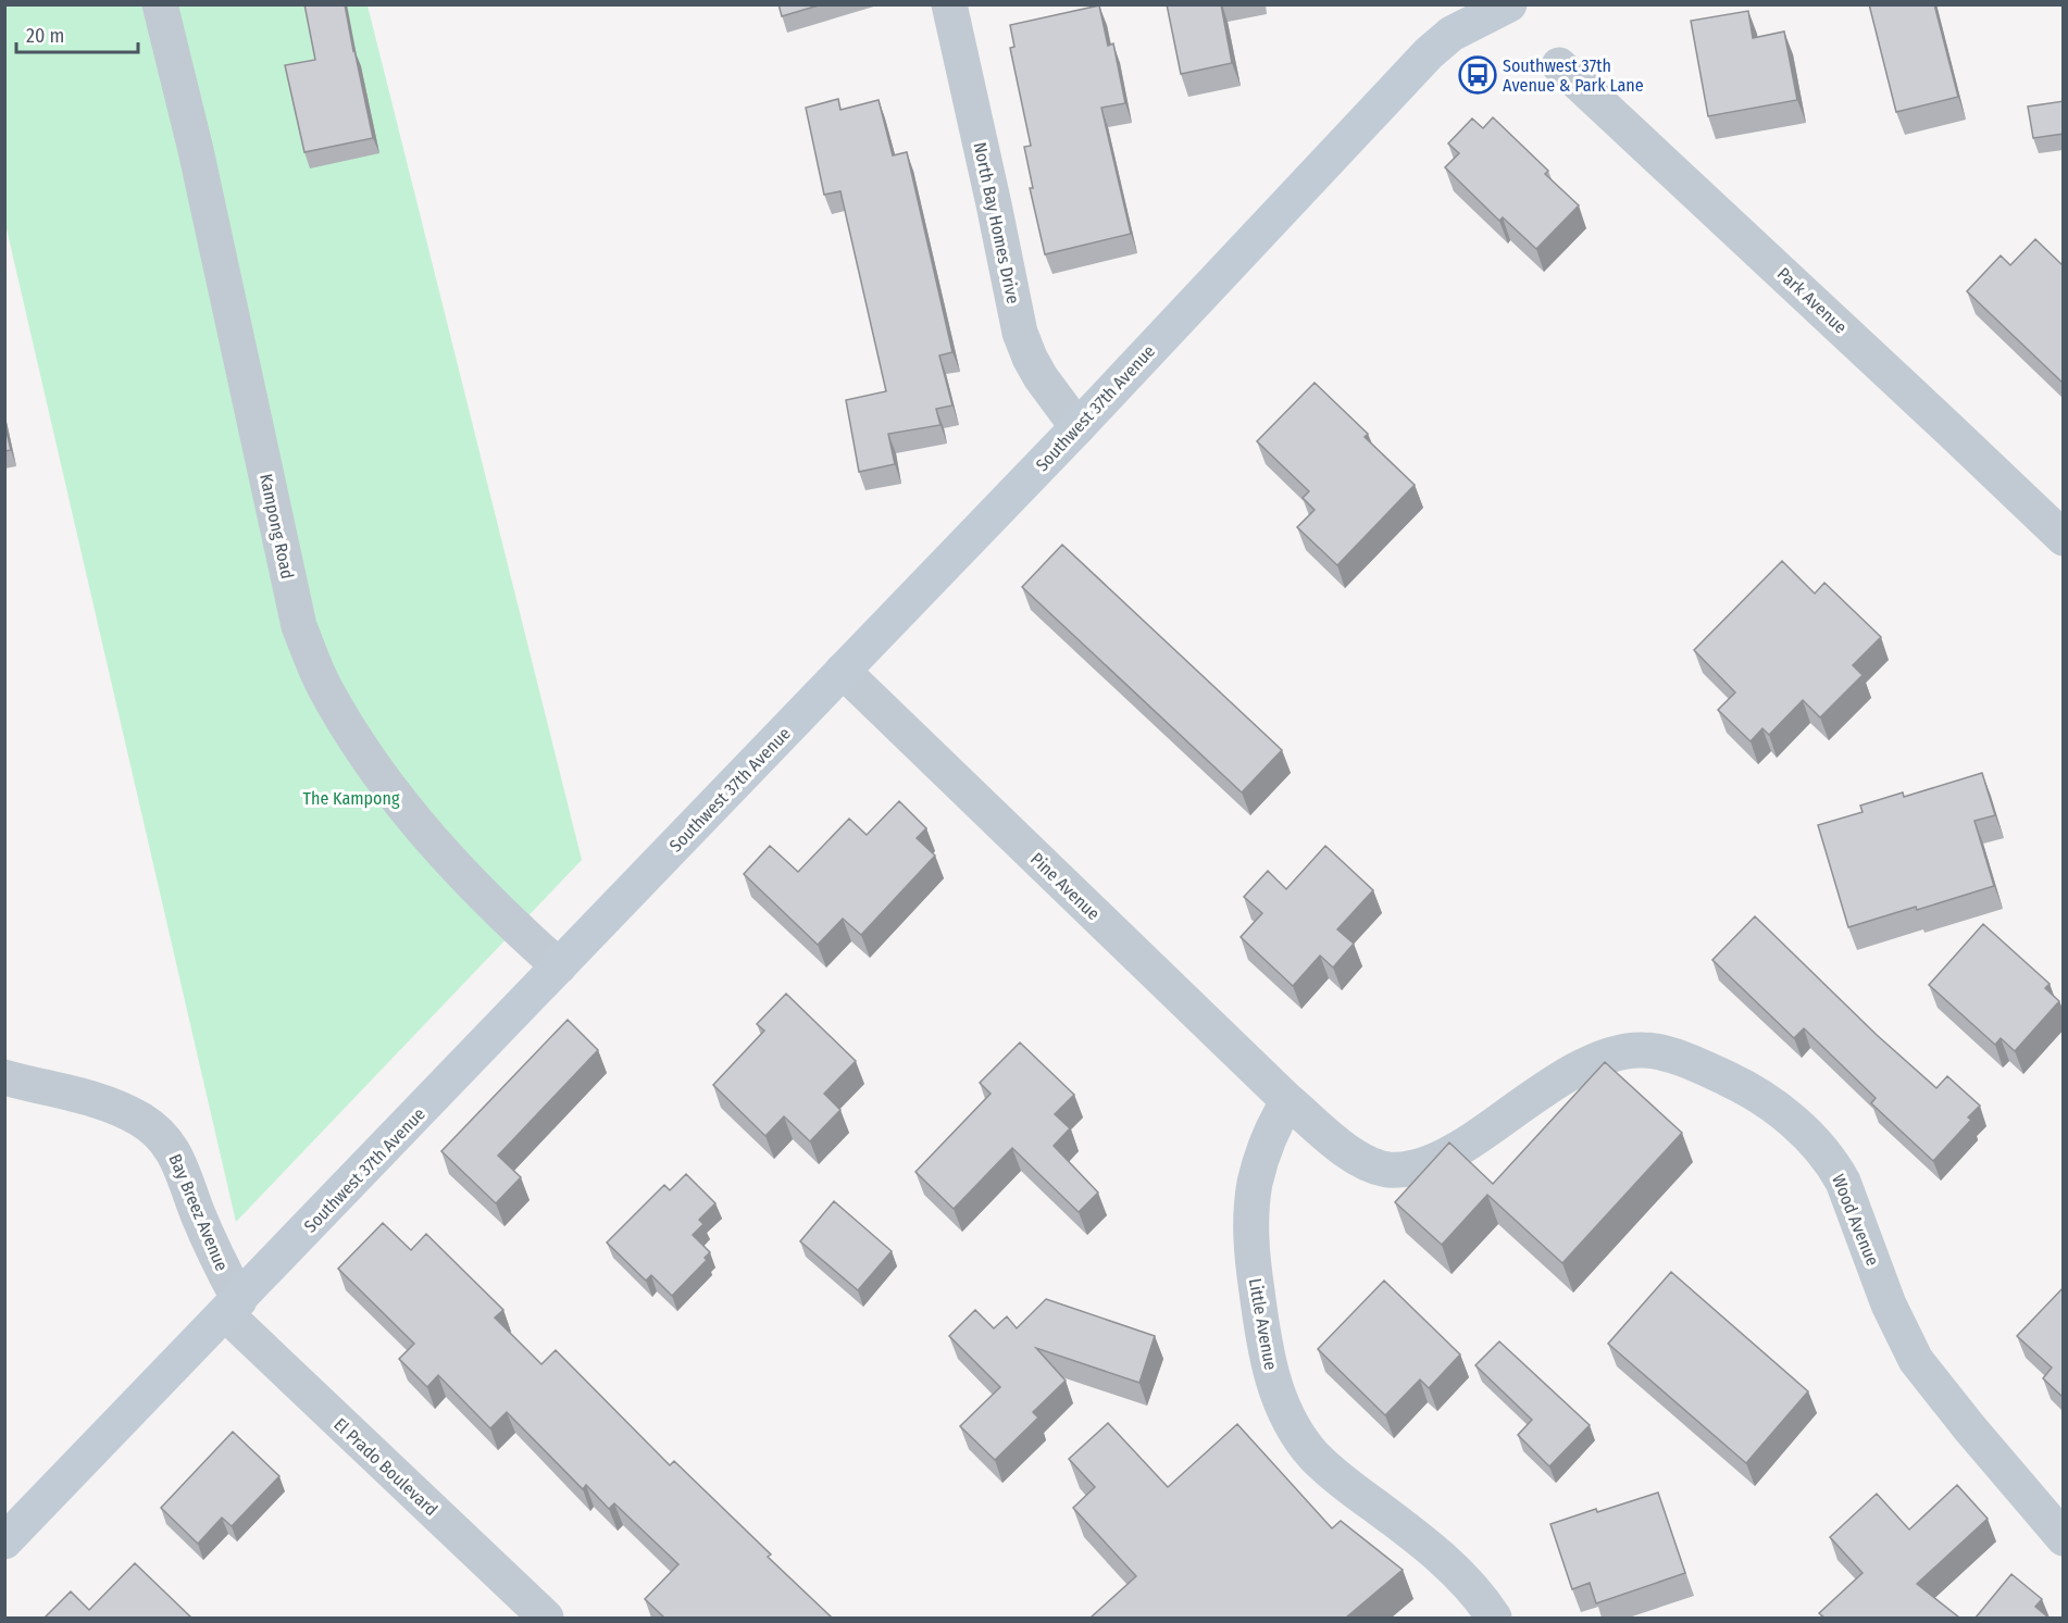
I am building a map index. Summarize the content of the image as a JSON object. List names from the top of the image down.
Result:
{
  "streets": {
    "main road": ["Southwest 37th Avenue"],
    "street": [
      "North Bay Homes Drive",
      "Park Avenue",
      "Kampong Road",
      "Pine Avenue",
      "Bay Breez Avenue",
      "Wood Avenue",
      "Little Avenue",
      "El Prado Boulevard"
    ]
  },
  "crossings": [
    ["North Bay Homes Drive", "Southwest 37th Avenue"],
    ["Southwest 37th Avenue", "Kampong Road"],
    ["Southwest 37th Avenue", "Pine Avenue"],
    ["Southwest 37th Avenue", "Bay Breez Avenue"],
    ["Southwest 37th Avenue", "El Prado Boulevard"],
    ["Pine Avenue", "Wood Avenue"],
    ["Pine Avenue", "Little Avenue"],
    ["Bay Breez Avenue", "El Prado Boulevard"],
    ["Wood Avenue", "Little Avenue"]
  ],
  "parks": ["The Kampong"],
  "places": {
    "bus stop": ["Southwest 37th Avenue & Park Lane"]
  },
  "scale_bar": "20 m"
}
